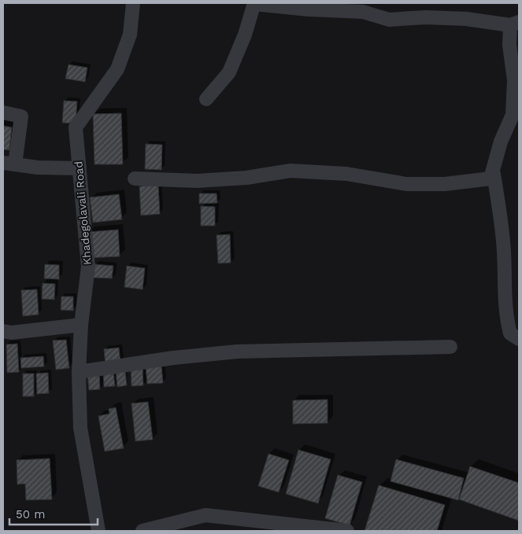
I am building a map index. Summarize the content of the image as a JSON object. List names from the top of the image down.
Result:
{
  "streets": {
    "street": ["Khadegolavali Road"]
  },
  "scale_bar": "50 m"
}
